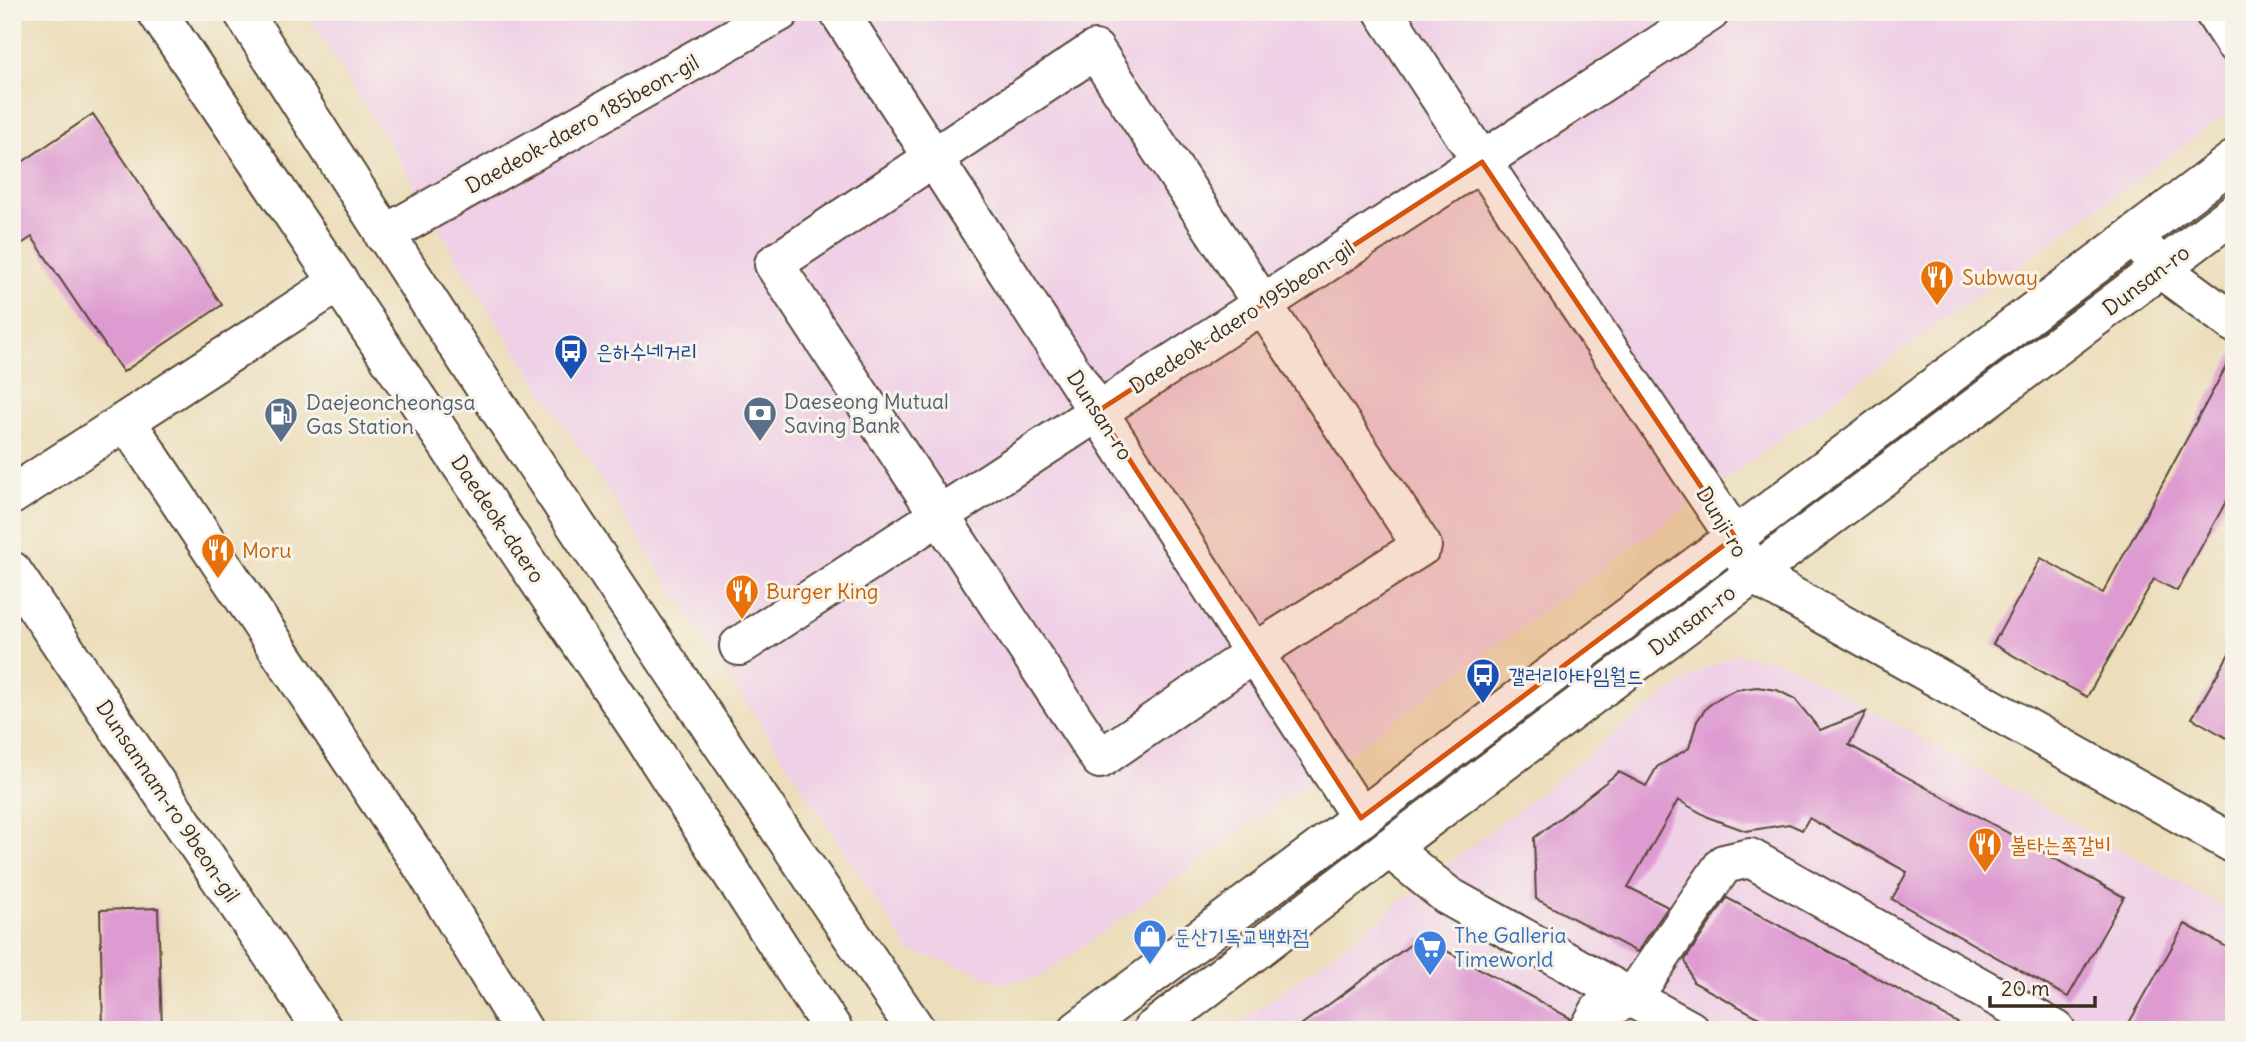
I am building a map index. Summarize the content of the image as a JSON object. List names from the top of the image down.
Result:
{
  "streets": {
    "street": [
      "Daedeok-daero 185beon-gil",
      "Dunsan-ro",
      "Daedeok-daero 195beon-gil",
      "Daedeok-daero",
      "Dunji-ro",
      "Dunsannam-ro 9beon-gil"
    ]
  },
  "crossings": [
    ["Dunsan-ro", "Daedeok-daero 195beon-gil"],
    ["Dunsan-ro", "Dunji-ro"],
    ["Daedeok-daero 195beon-gil", "Dunji-ro"]
  ],
  "places": {
    "restaurant": [
      "Subway",
      "Moru",
      "Burger King",
      "불타는쪽갈비"
    ],
    "bus stop": ["은하수네거리", "갤러리아타임월드"],
    "bank": ["Daeseong Mutual Saving Bank"],
    "fuel station": ["Daejeoncheongsa Gas Station"],
    "shop": ["둔산기독교백화점"],
    "supermarket": ["The Galleria Timeworld"]
  },
  "scale_bar": "20 m"
}
